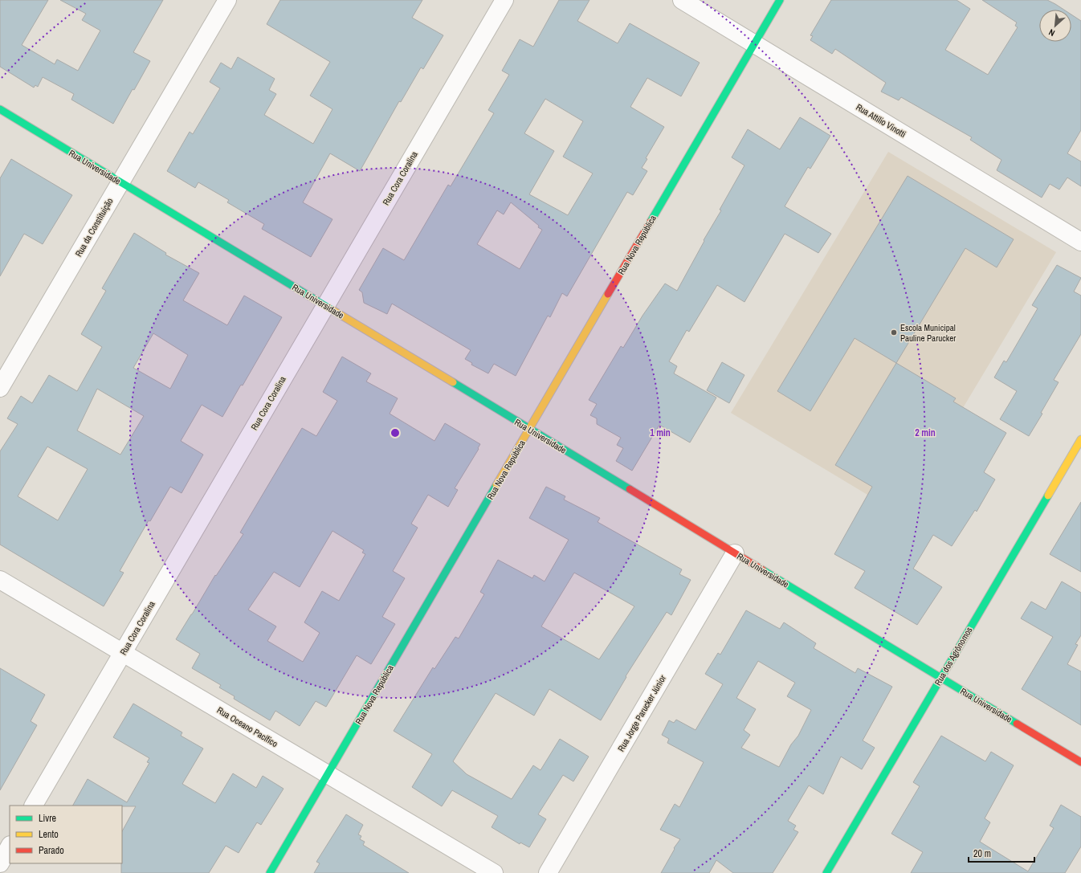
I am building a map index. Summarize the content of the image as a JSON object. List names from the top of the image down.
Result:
{
  "streets": {
    "street": [
      "Rua Attílio Vinotti",
      "Rua Universidade",
      "Rua Cora Coralina",
      "Rua da Constituição",
      "Rua Nova República",
      "Rua dos Agrônomos",
      "Rua Jorge Parucker Júnior",
      "Rua Oceano Pacífico"
    ]
  },
  "crossings": [
    ["Rua Attílio Vinotti", "Rua Nova República"],
    ["Rua Universidade", "Rua Cora Coralina"],
    ["Rua Universidade", "Rua da Constituição"],
    ["Rua Universidade", "Rua Nova República"],
    ["Rua Universidade", "Rua dos Agrônomos"],
    ["Rua Universidade", "Rua Jorge Parucker Júnior"],
    ["Rua Cora Coralina", "Rua Oceano Pacífico"],
    ["Rua Nova República", "Rua Oceano Pacífico"]
  ],
  "places": ["Escola Municipal Pauline Parucker"],
  "legend": ["Livre", "Lento", "Parado"],
  "scale_bar": "20 m",
  "north": "bottom left",
  "rings": ["1 min", "2 min"]
}
